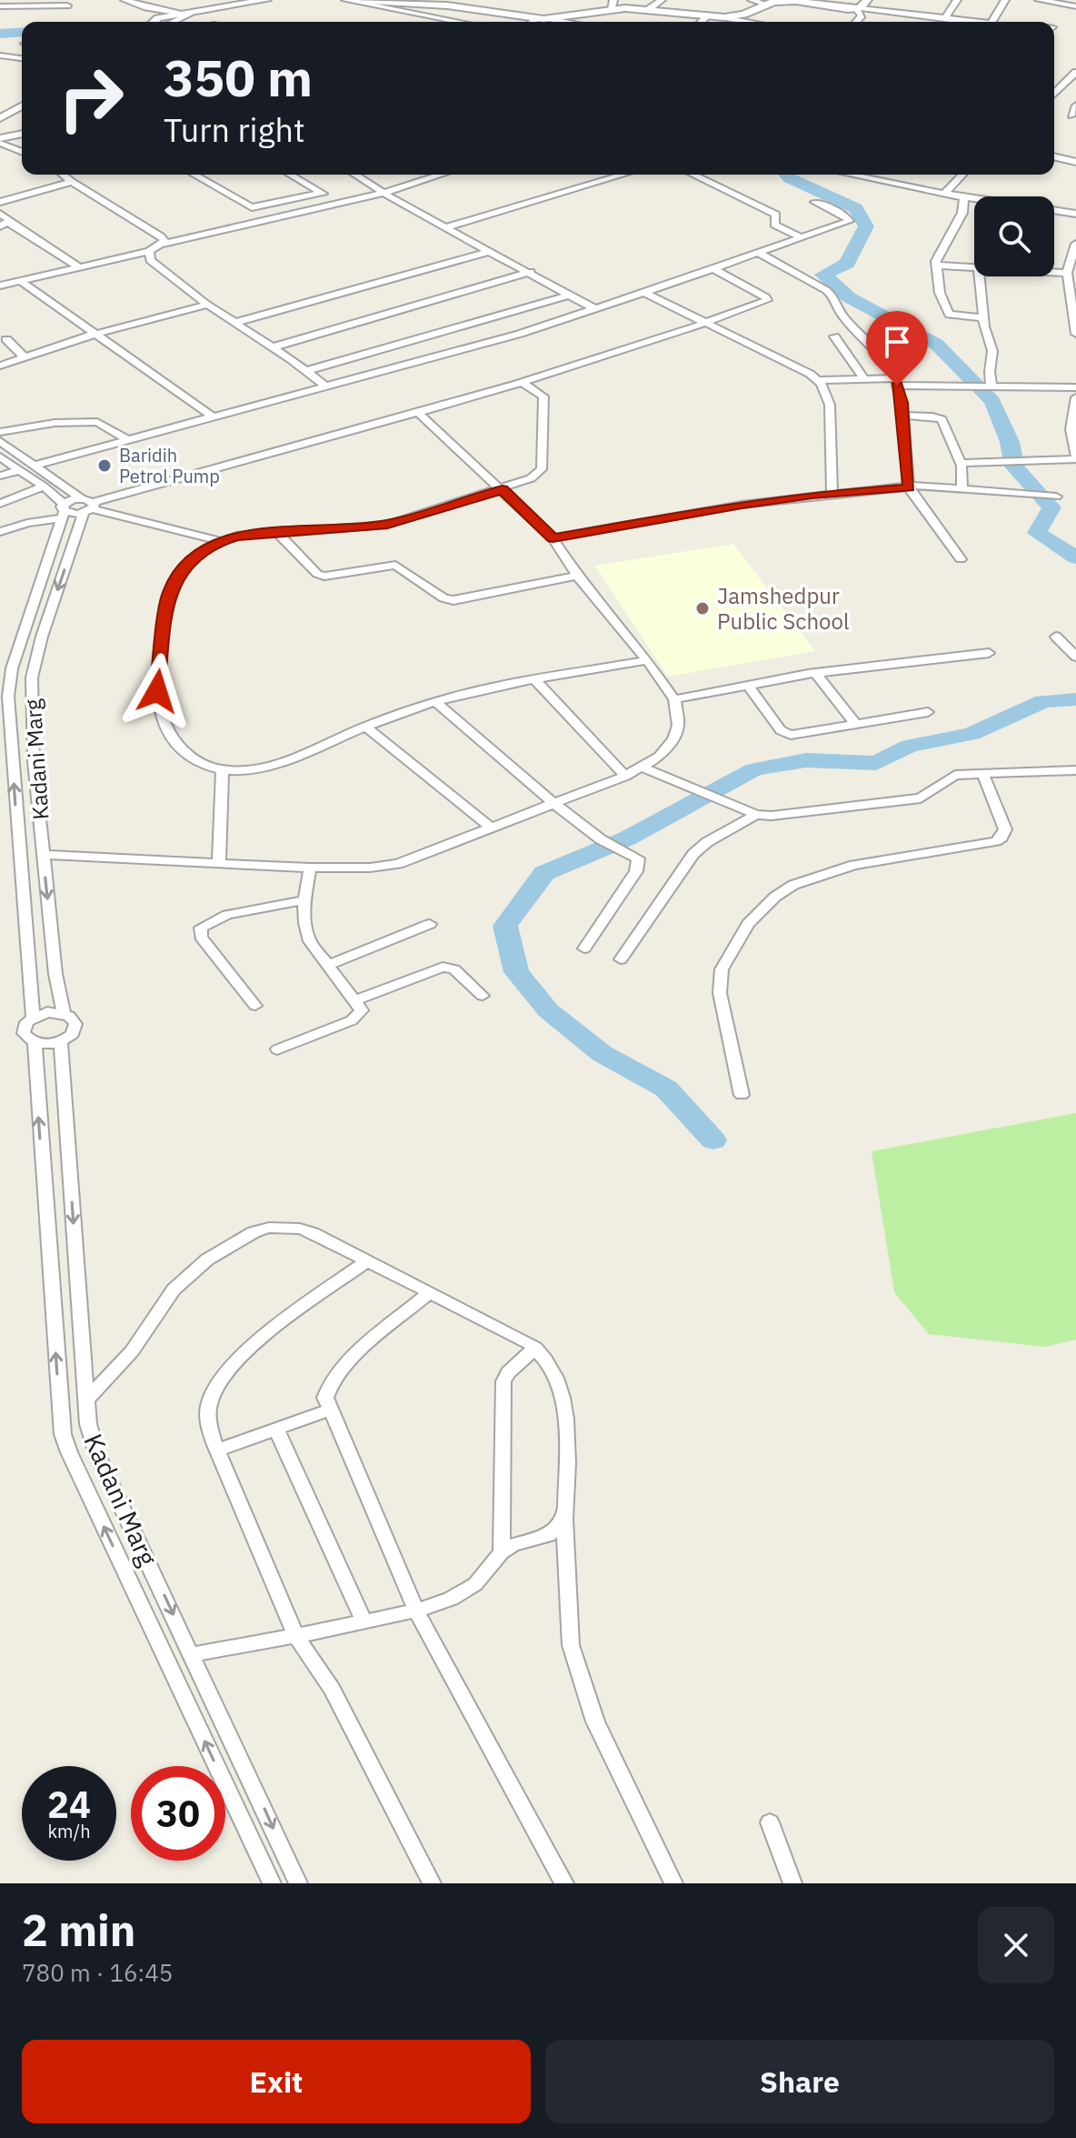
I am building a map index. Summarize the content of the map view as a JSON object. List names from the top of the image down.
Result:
{
  "streets": {
    "street": ["Kadani Marg"]
  },
  "places": ["Baridih Petrol Pump", "Jamshedpur Public School"],
  "page": {
    "turn": ["350 m", "Turn right"],
    "speed": "24 km/h",
    "limit": "30",
    "heading": ["2 min", "780 m · 16:45"],
    "buttons": ["Exit", "Share"]
  }
}
